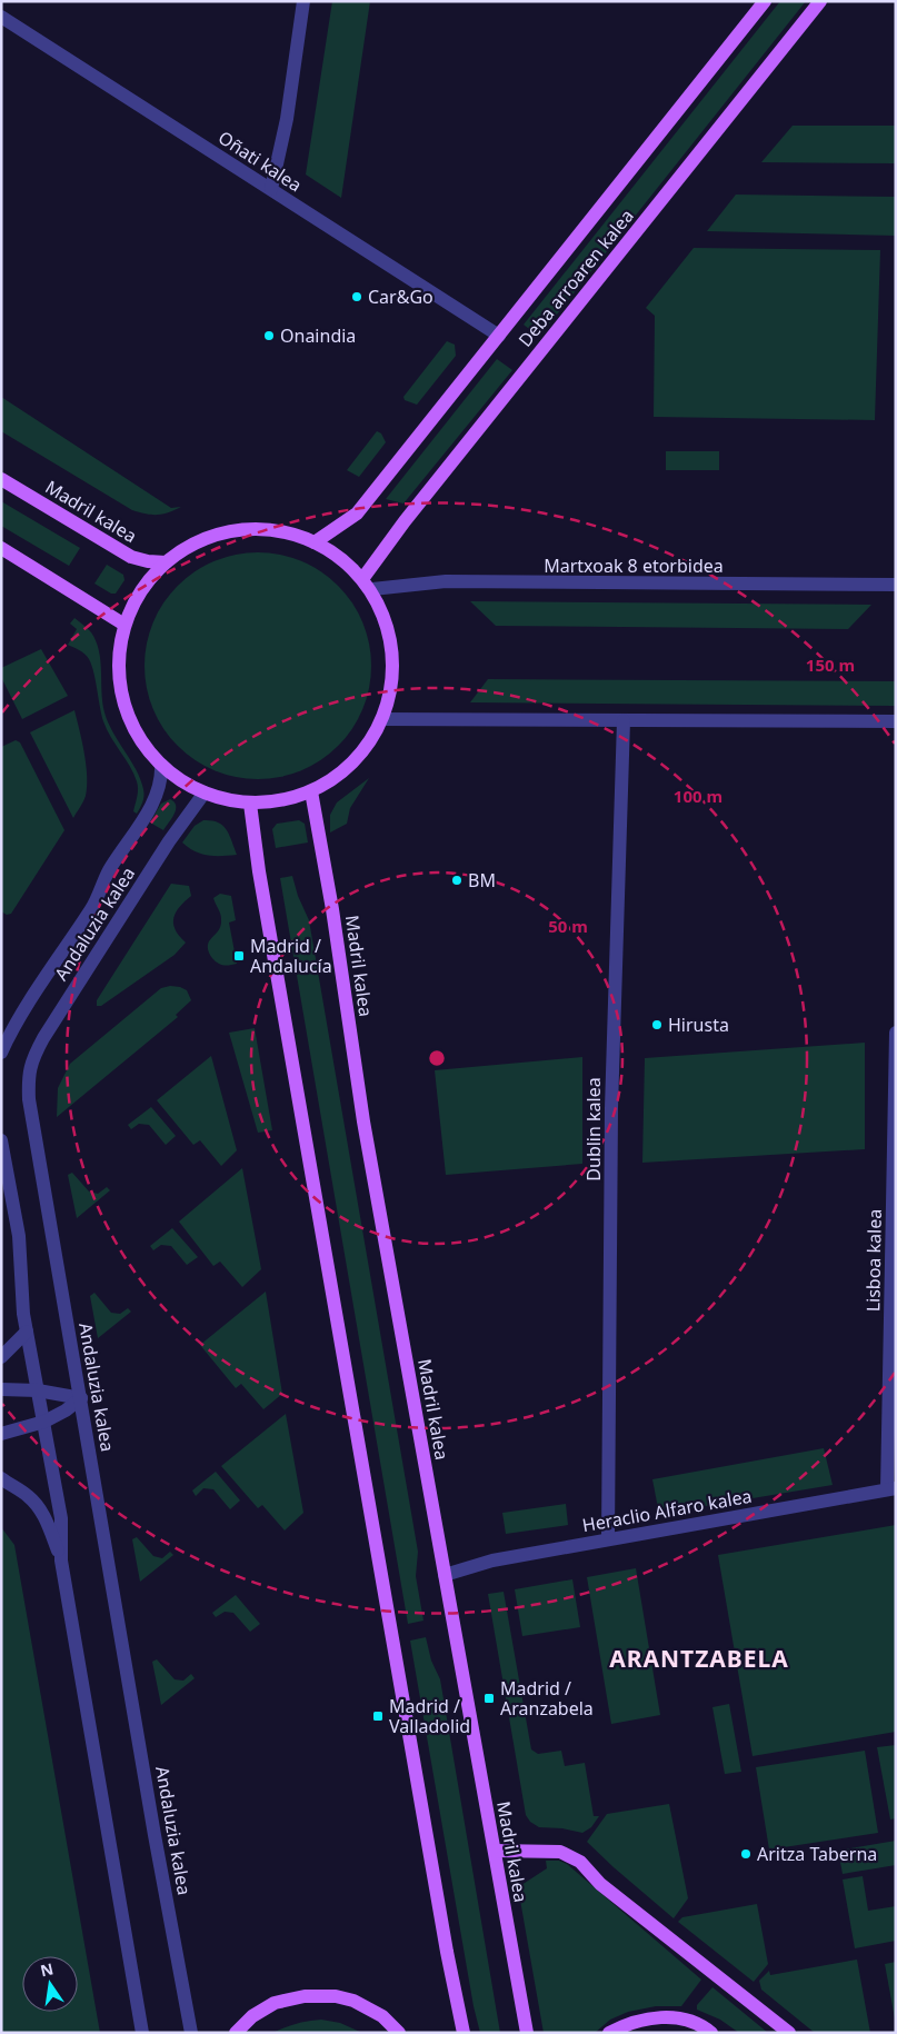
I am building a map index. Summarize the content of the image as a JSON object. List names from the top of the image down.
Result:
{
  "streets": {
    "main road": ["Deba arroaren kalea", "Madril kalea"],
    "street": [
      "Oñati kalea",
      "Martxoak 8 etorbidea",
      "Andaluzia kalea",
      "Dublin kalea",
      "Lisboa kalea",
      "Heraclio Alfaro kalea"
    ]
  },
  "crossings": [
    ["Oñati kalea", "Deba arroaren kalea"],
    ["Madril kalea", "Heraclio Alfaro kalea"],
    ["Dublin kalea", "Heraclio Alfaro kalea"],
    ["Lisboa kalea", "Heraclio Alfaro kalea"]
  ],
  "districts": ["ARANTZABELA"],
  "places": {
    "other": [
      "Car&Go",
      "Onaindia",
      "BM",
      "Hirusta",
      "Aritza Taberna"
    ],
    "transit": ["Madrid / Andalucía", "Madrid / Aranzabela", "Madrid / Valladolid"]
  },
  "north": "top",
  "rings": ["150 m", "100 m", "50 m"]
}
